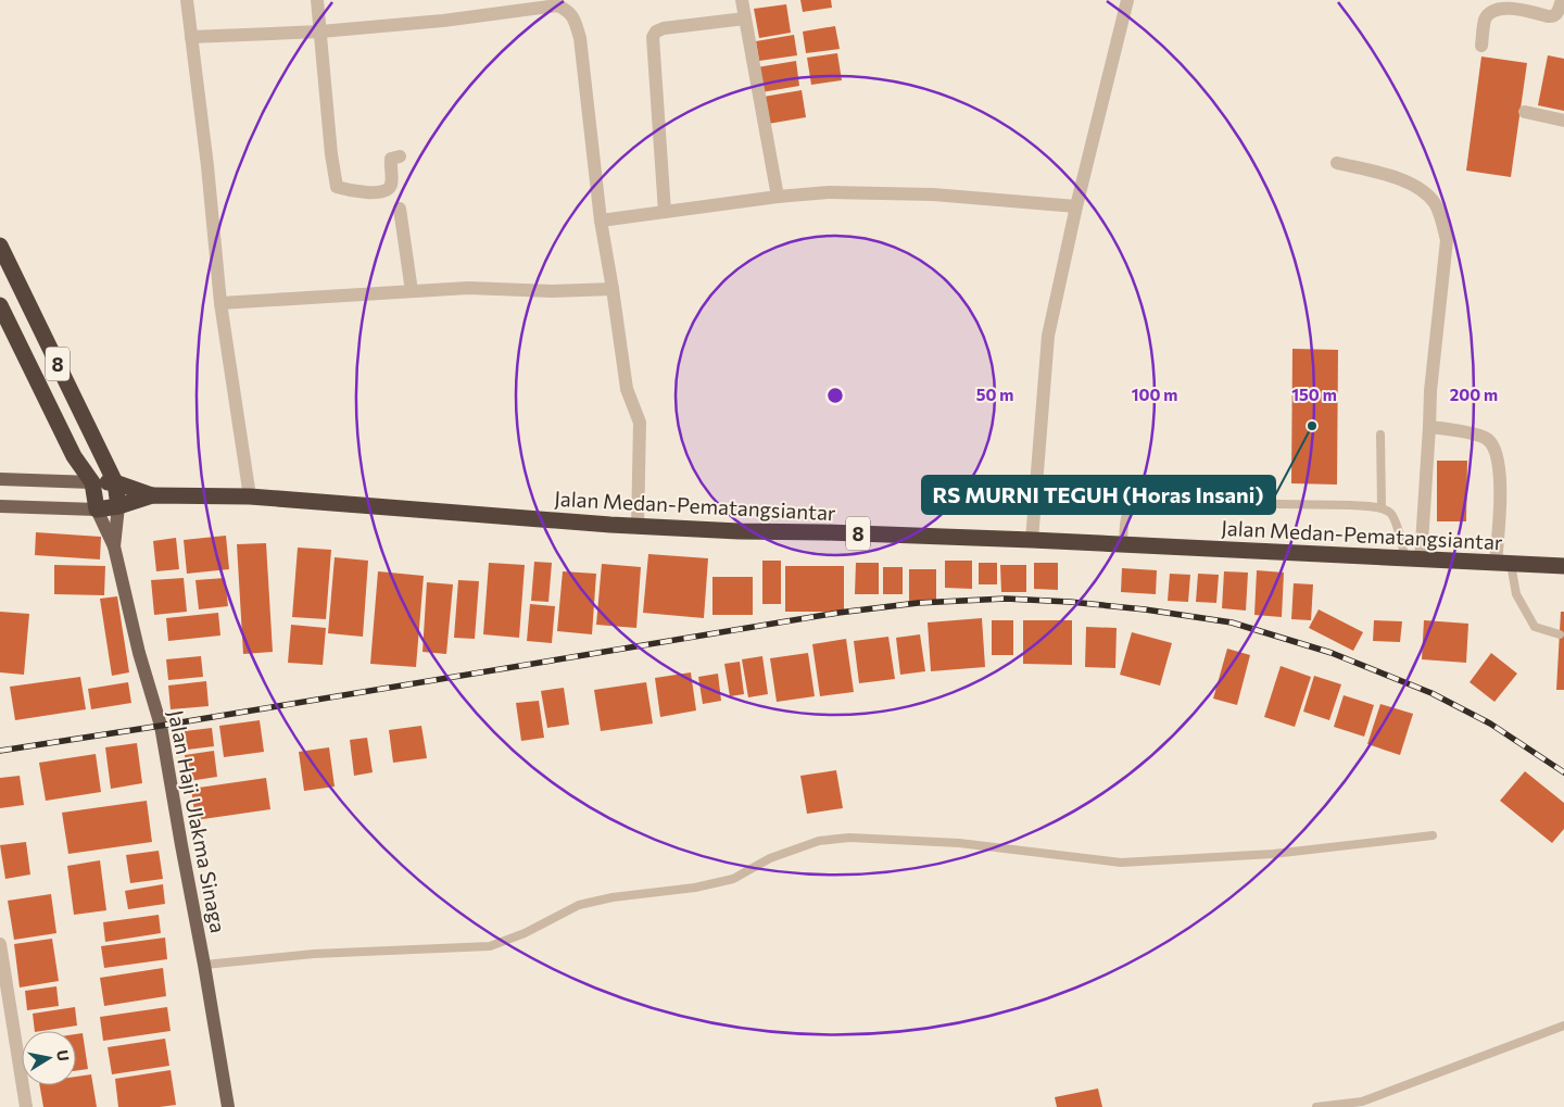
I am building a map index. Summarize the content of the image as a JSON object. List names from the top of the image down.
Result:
{
  "streets": {
    "highway": ["8", "Jalan Medan-Pematangsiantar"],
    "main road": ["Jalan Haji Ulakma Sinaga"]
  },
  "crossings": [
    ["8", "Jalan Medan-Pematangsiantar"],
    ["8", "Jalan Haji Ulakma Sinaga"],
    ["Jalan Medan-Pematangsiantar", "Jalan Haji Ulakma Sinaga"]
  ],
  "places": ["RS MURNI TEGUH (Horas Insani)"],
  "north": "right",
  "rings": [
    "50 m",
    "100 m",
    "150 m",
    "200 m"
  ]
}
